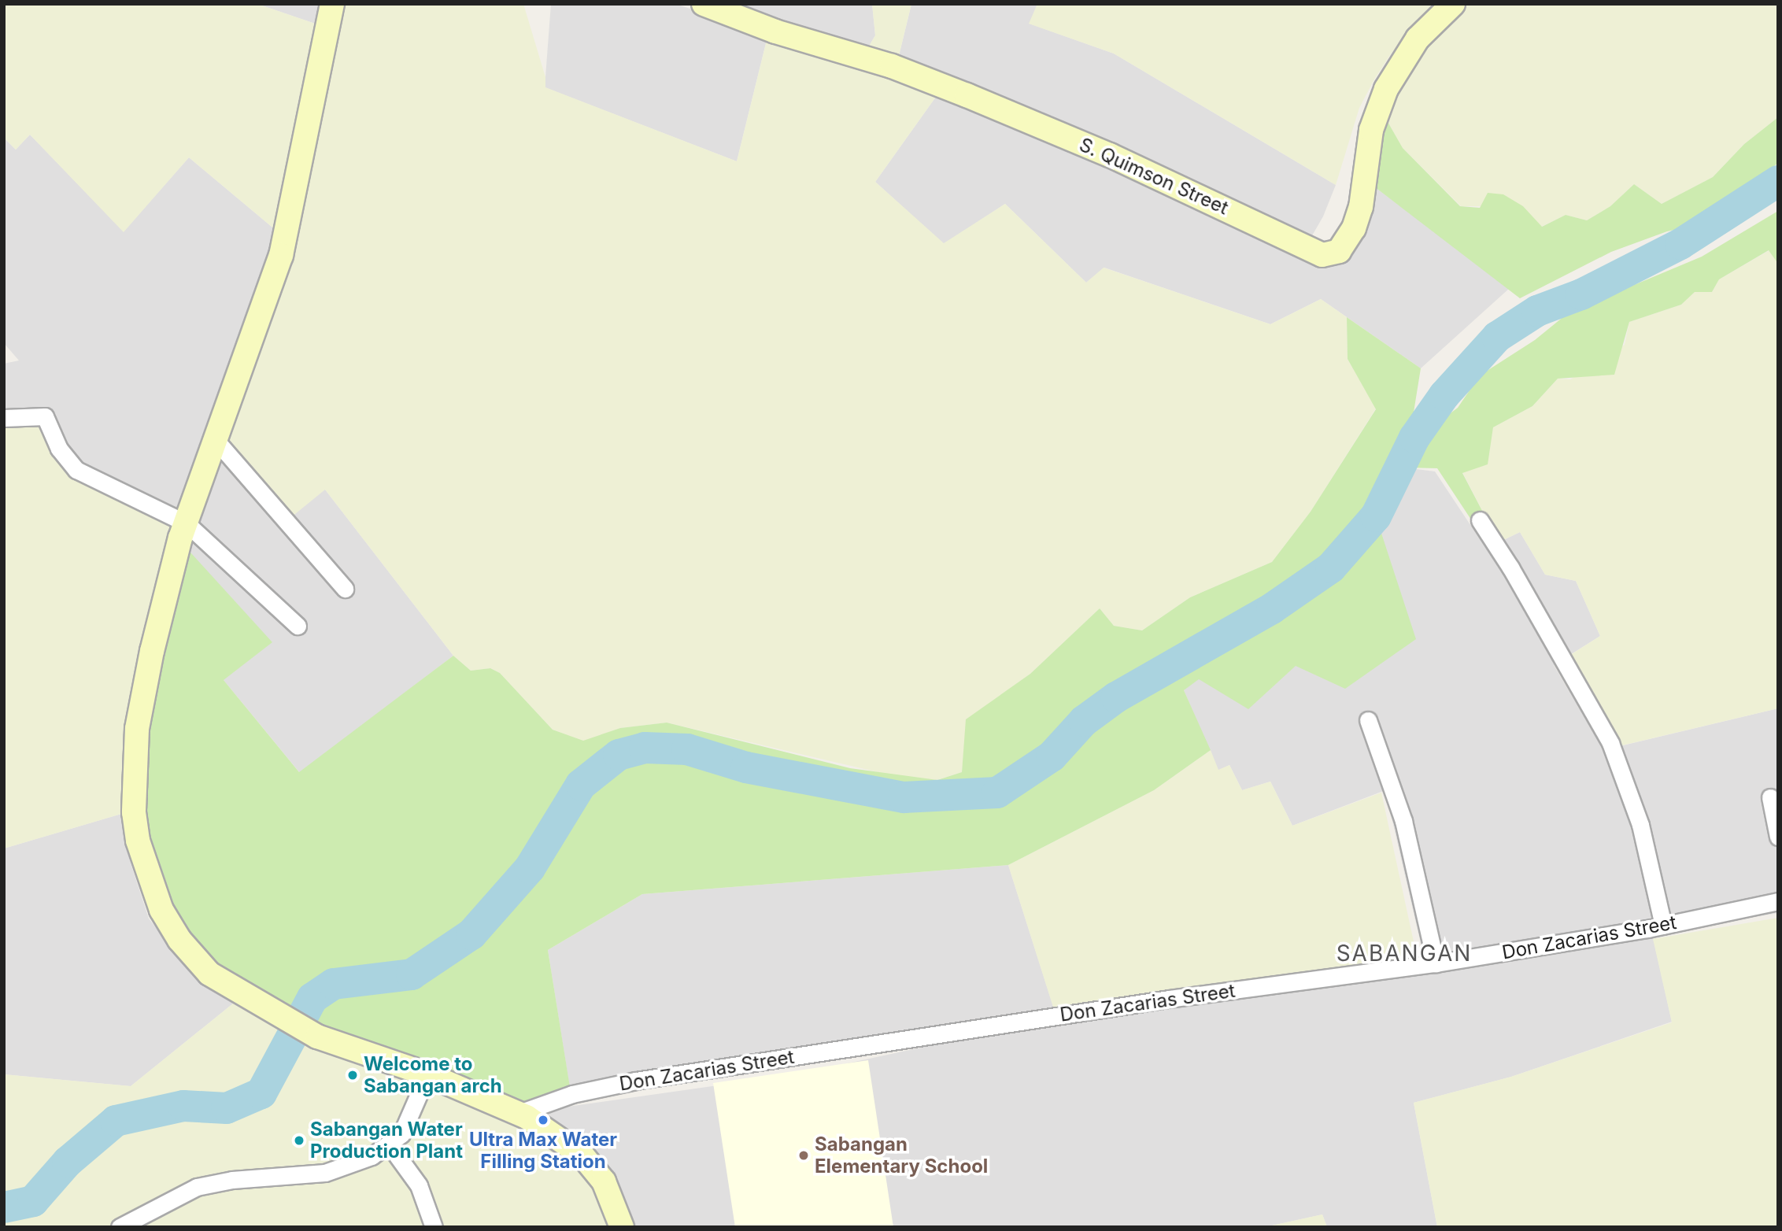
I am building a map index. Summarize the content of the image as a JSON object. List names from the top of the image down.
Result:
{
  "streets": {
    "street": ["S. Quimson Street", "Don Zacarias Street"]
  },
  "districts": ["SABANGAN"],
  "places": [
    "Welcome to Sabangan arch",
    "Ultra Max Water Filling Station",
    "Sabangan Water Production Plant",
    "Sabangan Elementary School"
  ]
}
